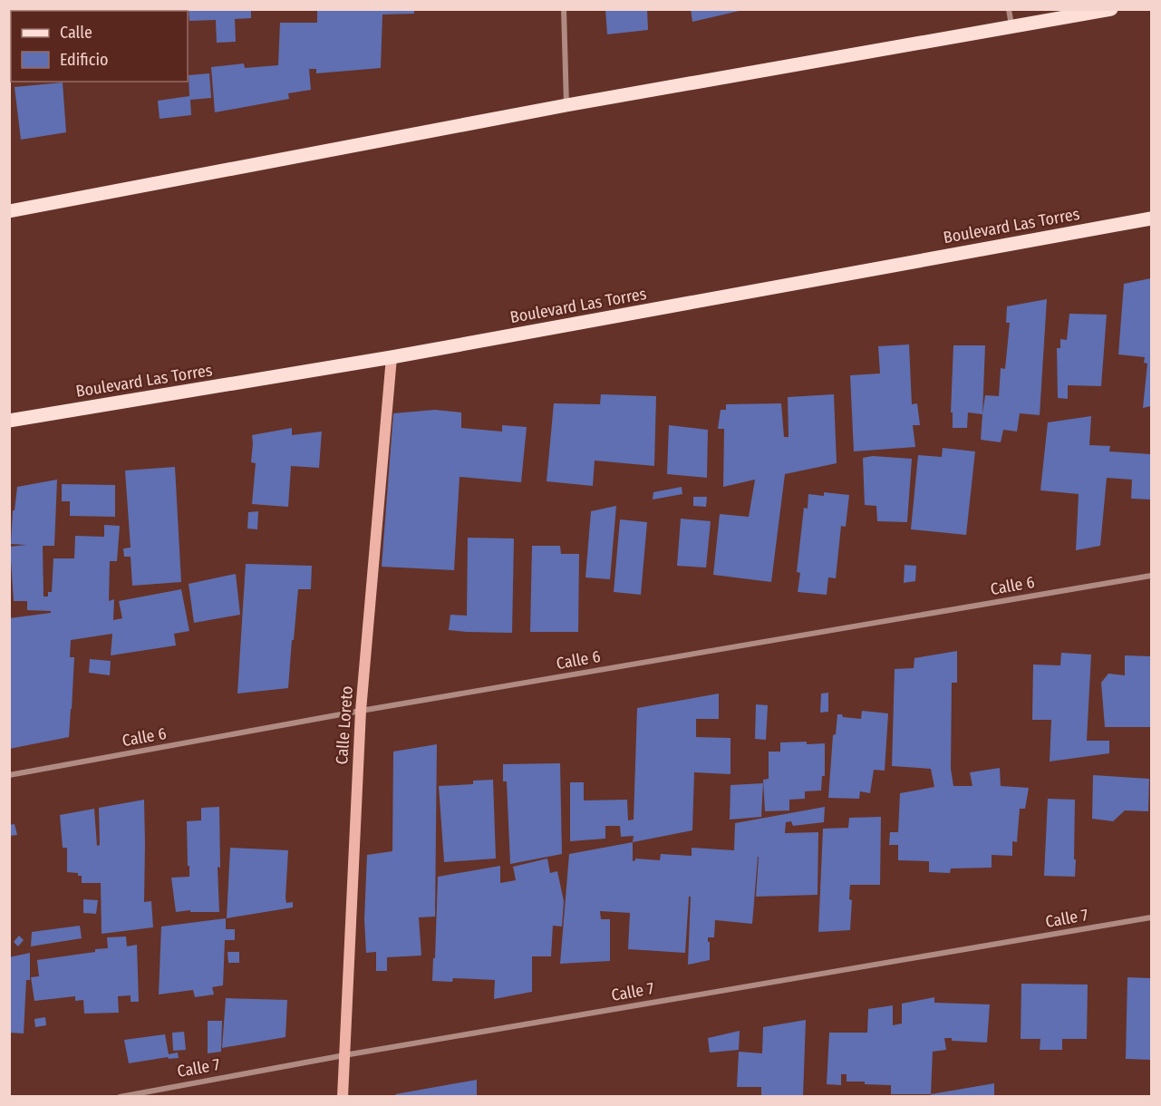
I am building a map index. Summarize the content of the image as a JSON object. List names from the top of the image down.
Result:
{
  "streets": {
    "main road": ["Boulevard Las Torres"],
    "street": ["Calle 6", "Calle Loreto", "Calle 7"]
  },
  "crossings": [
    ["Boulevard Las Torres", "Calle Loreto"],
    ["Calle 6", "Calle Loreto"],
    ["Calle Loreto", "Calle 7"]
  ],
  "legend": ["Calle", "Edificio"]
}
